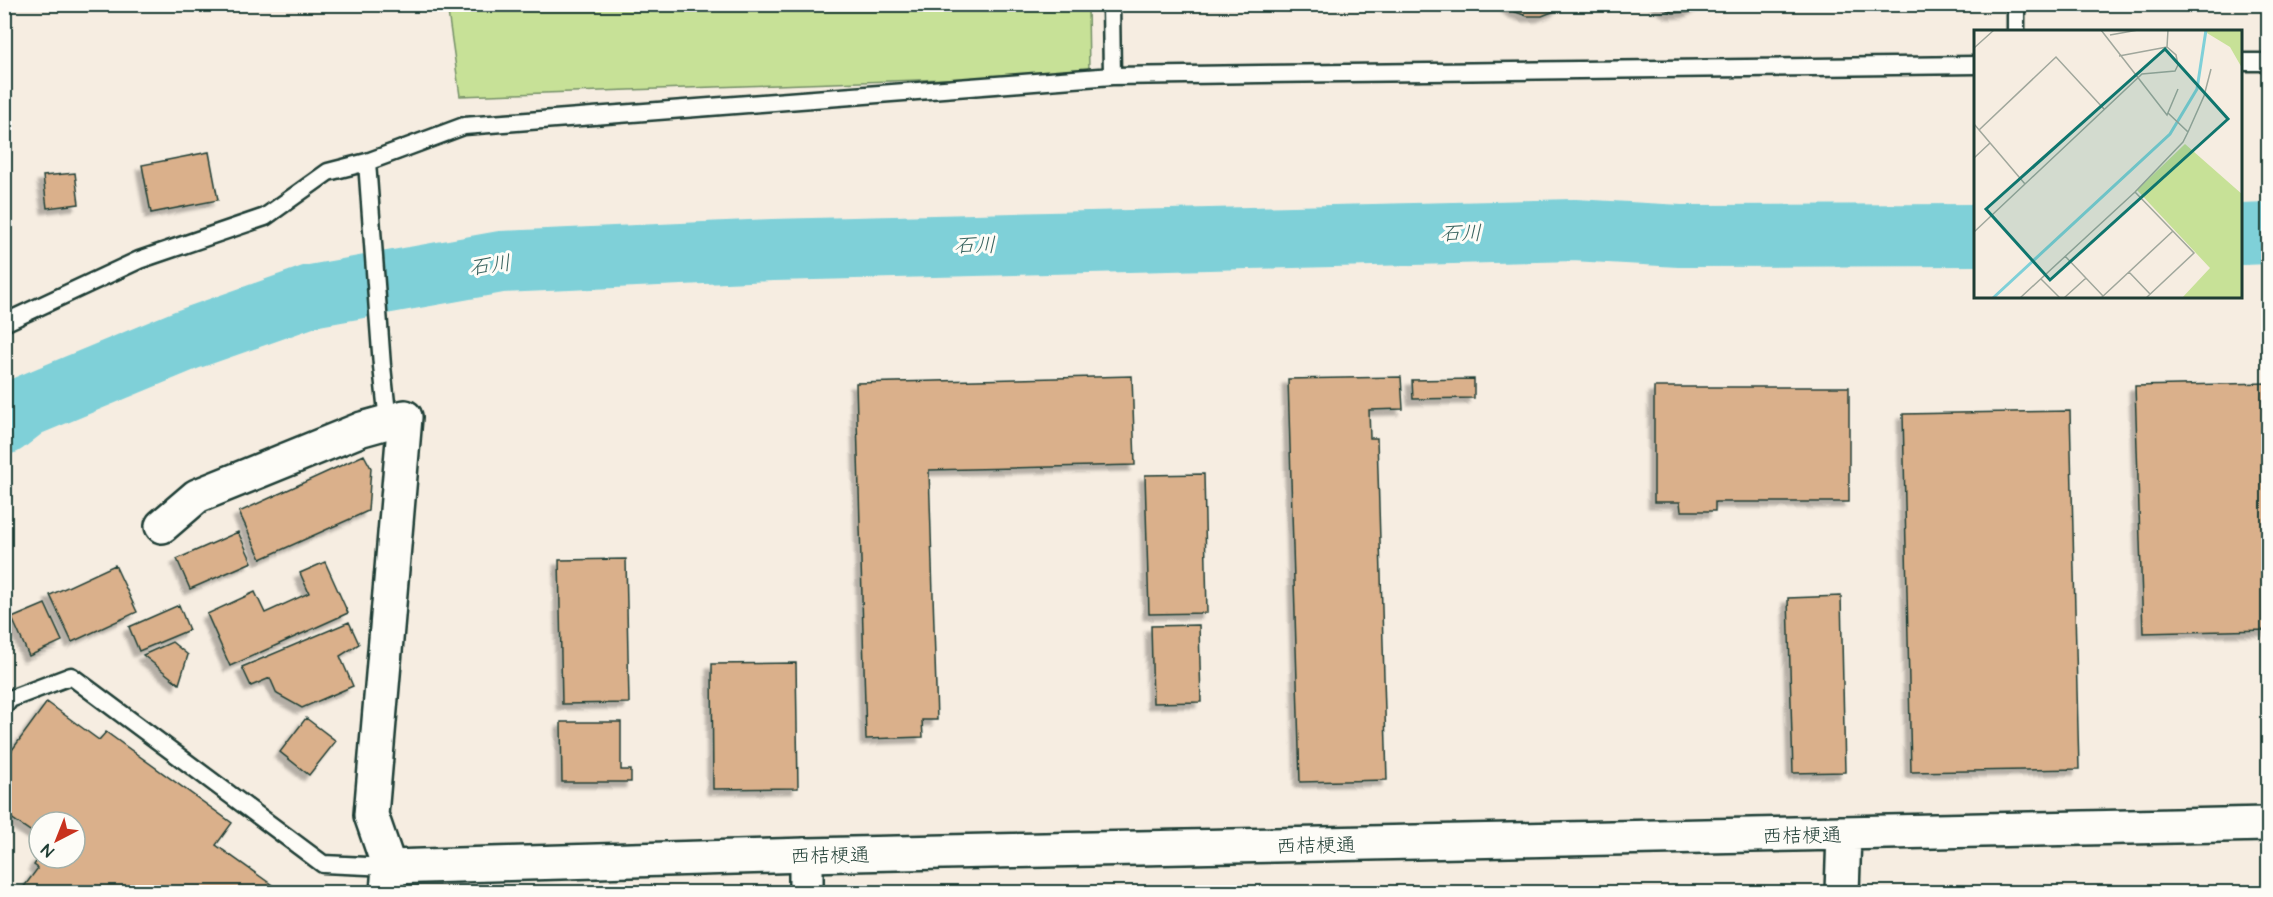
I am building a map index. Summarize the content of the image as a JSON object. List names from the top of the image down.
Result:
{
  "streets": {
    "street": ["西桔梗通"]
  },
  "water": ["石川"],
  "north": "bottom left"
}
